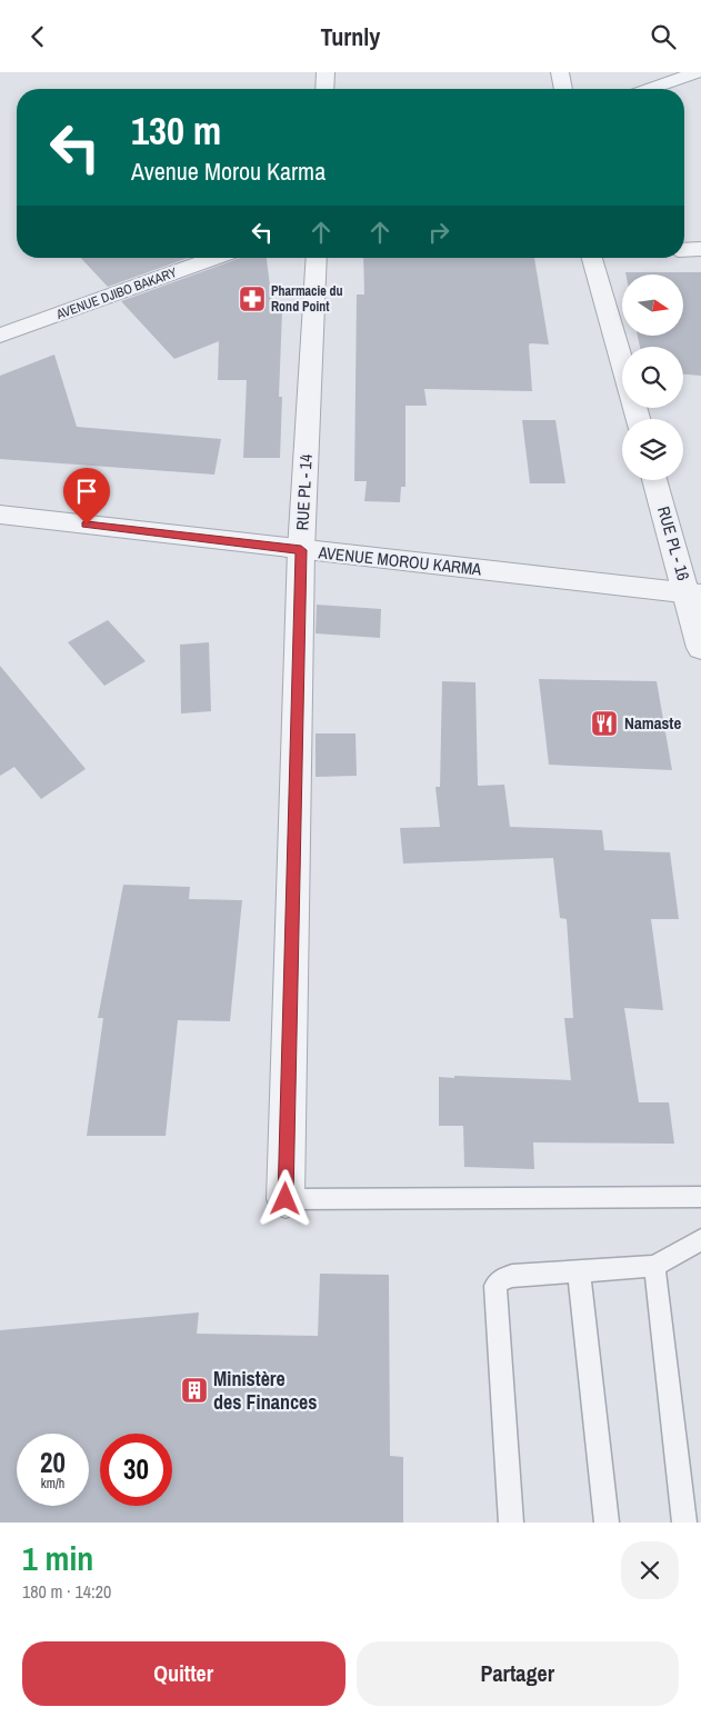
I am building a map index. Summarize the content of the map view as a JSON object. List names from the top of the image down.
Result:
{
  "streets": {
    "street": [
      "AVENUE DJIBO BAKARY",
      "RUE PL - 14",
      "RUE PL - 16",
      "AVENUE MOROU KARMA"
    ]
  },
  "crossings": [
    ["RUE PL - 14", "AVENUE MOROU KARMA"],
    ["RUE PL - 16", "AVENUE MOROU KARMA"]
  ],
  "places": {
    "pharmacy": ["Pharmacie du Rond Point"],
    "restaurant": ["Namaste"],
    "building": ["Ministère des Finances"]
  },
  "north": "right",
  "page": {
    "header": "Turnly",
    "turn": ["130 m", "Avenue Morou Karma"],
    "speed": "20 km/h",
    "limit": "30",
    "heading": ["1 min", "180 m · 14:20"],
    "buttons": ["Quitter", "Partager"]
  }
}
